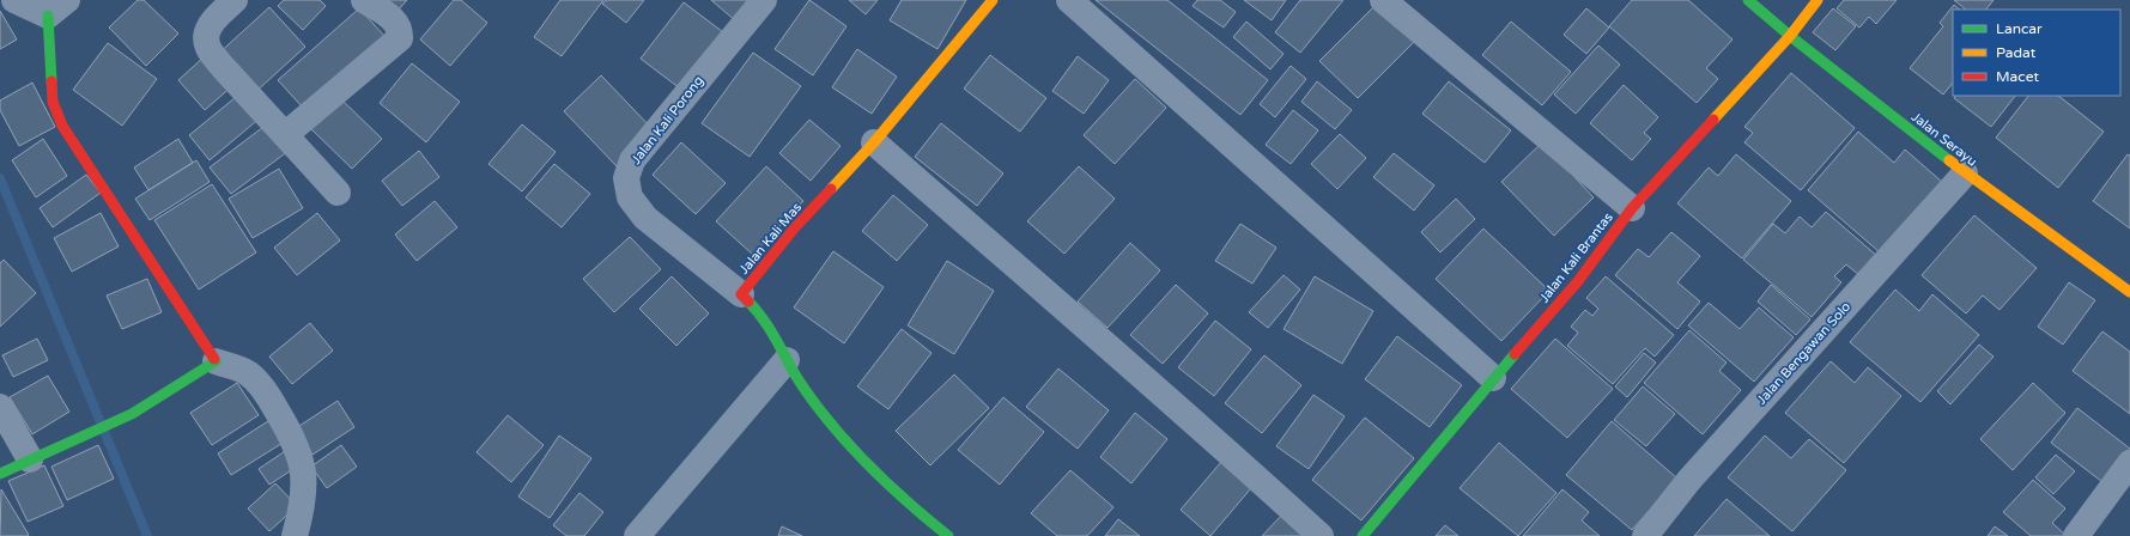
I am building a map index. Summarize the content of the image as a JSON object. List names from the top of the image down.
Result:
{
  "streets": {
    "street": [
      "Jalan Kali Porong",
      "Jalan Serayu",
      "Jalan Kali Mas",
      "Jalan Kali Brantas",
      "Jalan Bengawan Solo"
    ]
  },
  "crossings": [
    ["Jalan Kali Porong", "Jalan Kali Mas"],
    ["Jalan Serayu", "Jalan Kali Brantas"],
    ["Jalan Serayu", "Jalan Bengawan Solo"]
  ],
  "legend": ["Lancar", "Padat", "Macet"]
}
